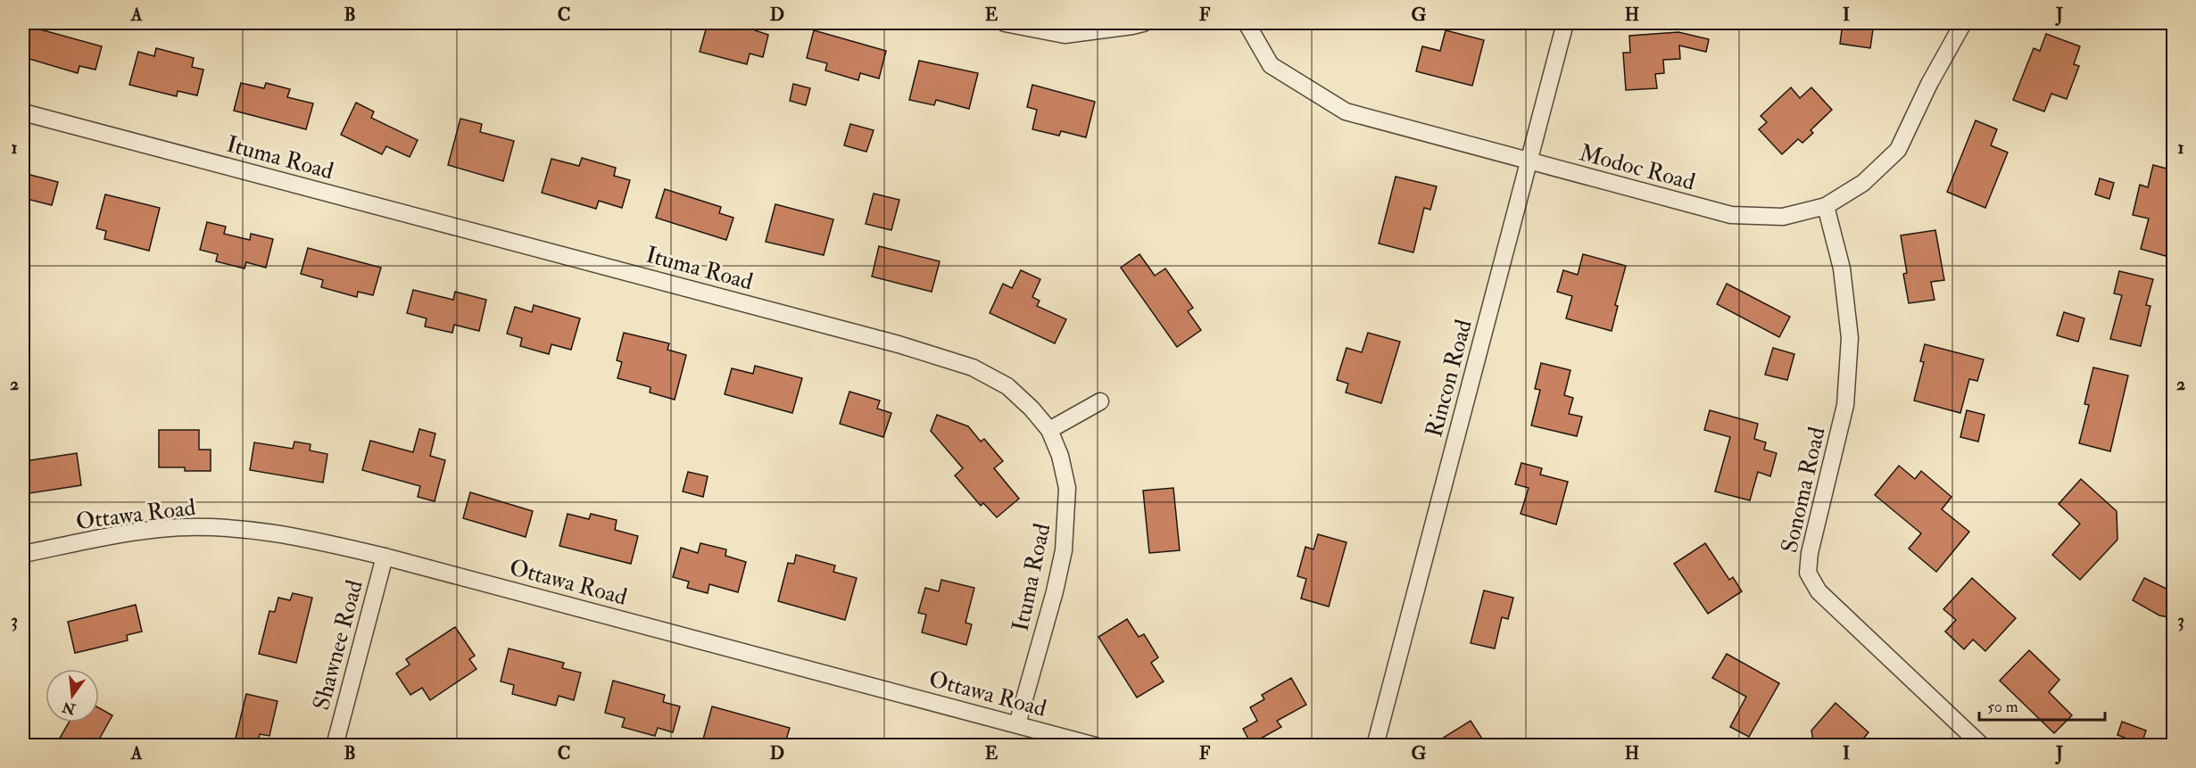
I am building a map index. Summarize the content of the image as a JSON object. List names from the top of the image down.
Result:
{
  "streets": {
    "street": [
      "Ituma Road",
      "Modoc Road",
      "Rincon Road",
      "Sonoma Road",
      "Ottawa Road",
      "Shawnee Road"
    ]
  },
  "crossings": [
    ["Ituma Road", "Ottawa Road"],
    ["Modoc Road", "Rincon Road"],
    ["Modoc Road", "Sonoma Road"],
    ["Ottawa Road", "Shawnee Road"]
  ],
  "scale_bar": "50 m",
  "north": "bottom",
  "grid": {
    "columns": [
      "A",
      "B",
      "C",
      "D",
      "E",
      "F",
      "G",
      "H",
      "I",
      "J"
    ],
    "rows": ["1", "2", "3"]
  }
}
